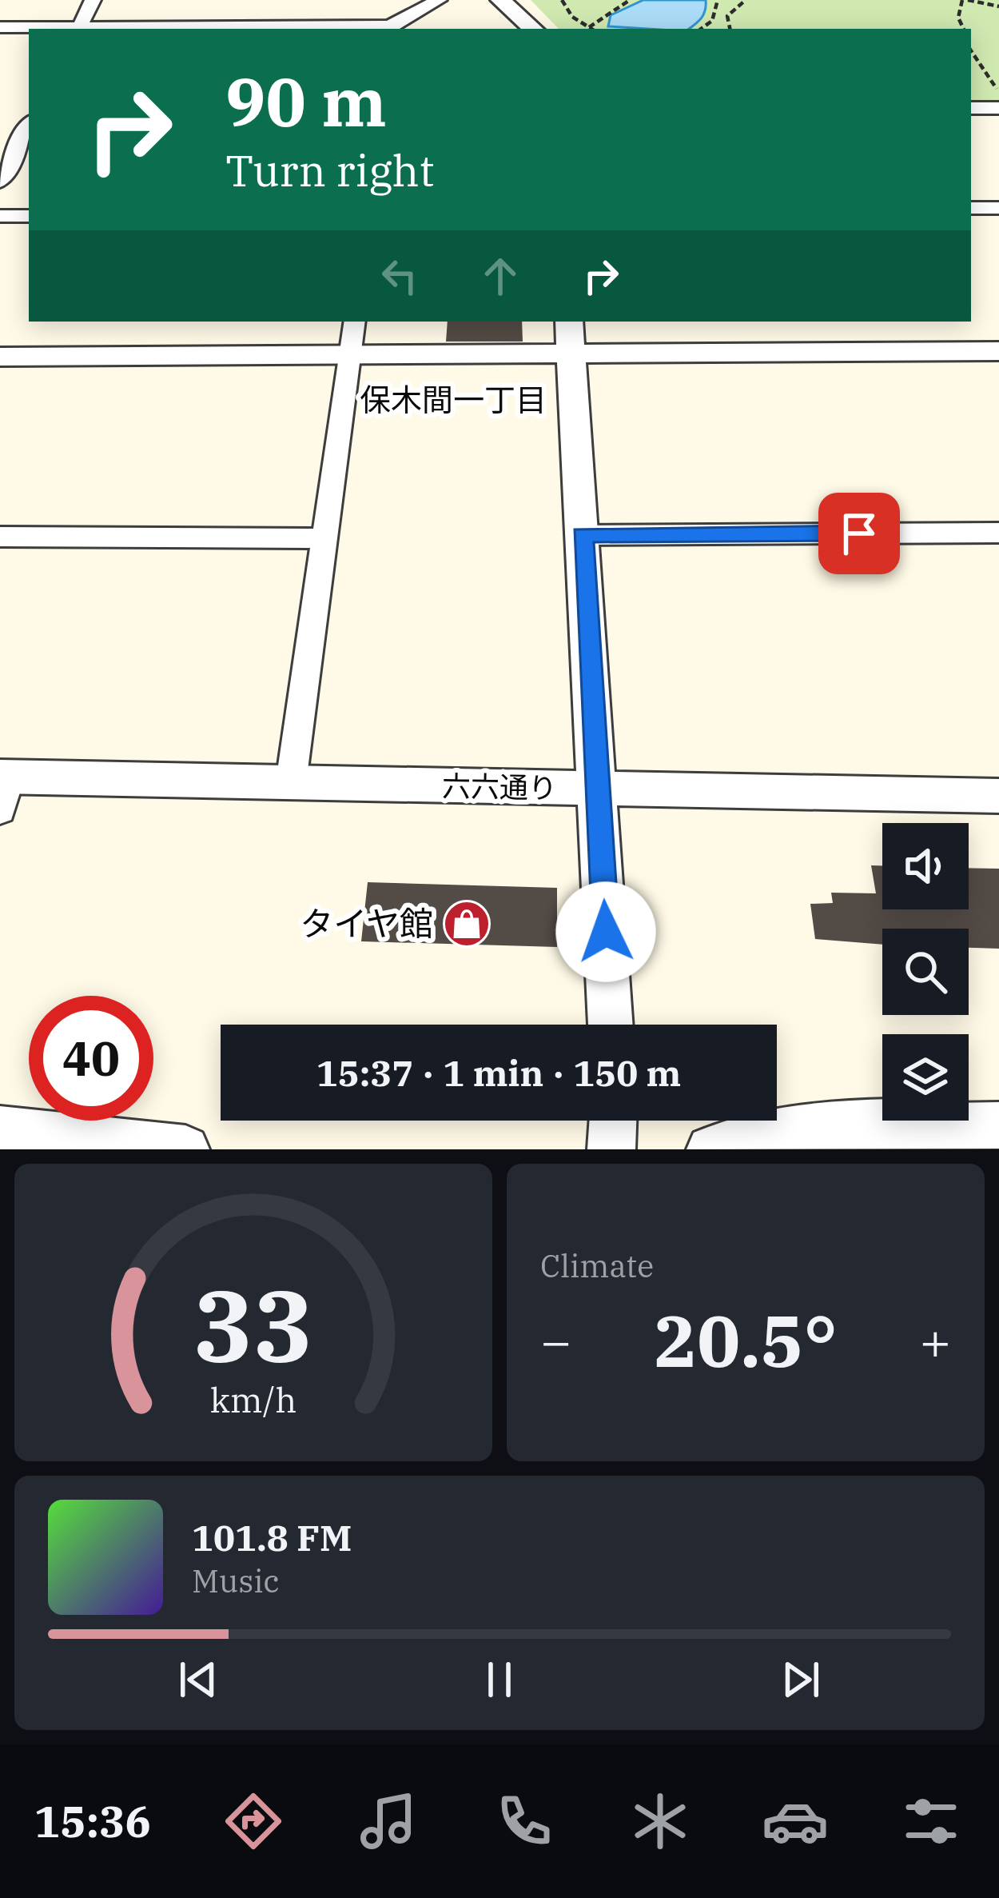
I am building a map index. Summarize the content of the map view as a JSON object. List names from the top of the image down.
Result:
{
  "streets": {
    "street": ["六六通り"]
  },
  "districts": ["保木間一丁目"],
  "places": {
    "shop": ["タイヤ館"]
  },
  "page": {
    "turn": ["90 m", "Turn right"],
    "limit": "40",
    "trip": "15:37 · 1 min · 150 m",
    "tile": "Climate",
    "heat": ["−", "20.5°", "+"],
    "song": ["101.8 FM", "Music"],
    "tabs": "15:36",
    "gauge": ["33", "km/h"]
  }
}
